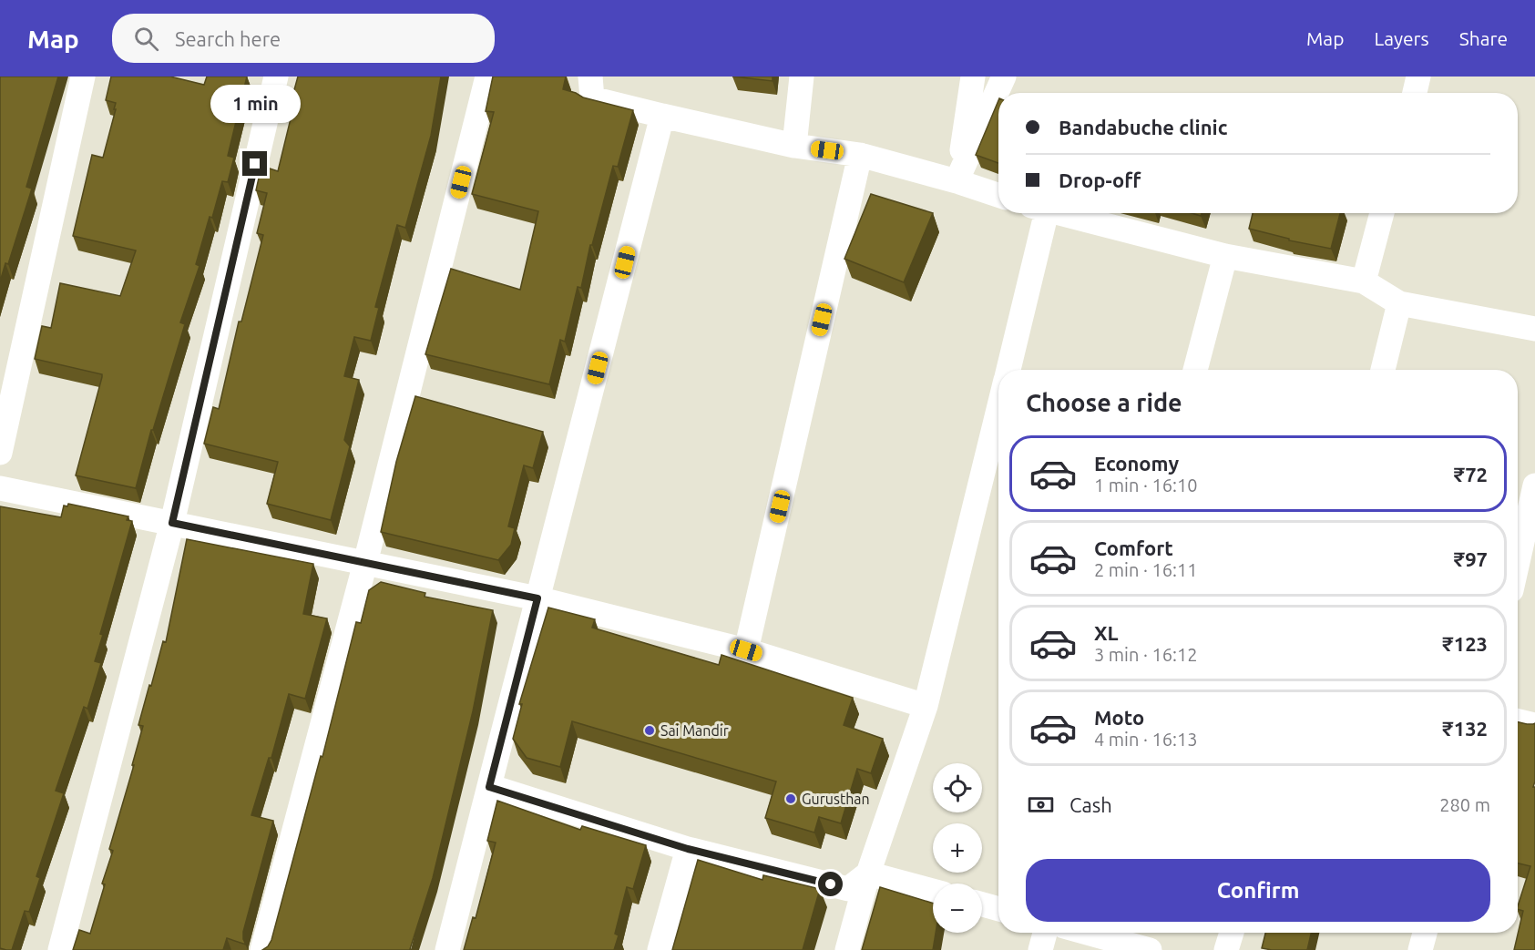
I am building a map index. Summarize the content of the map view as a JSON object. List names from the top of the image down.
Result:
{
  "places": ["Sai Mandir", "Gurusthan"],
  "page": {
    "header": "Map",
    "search": "Search here",
    "nav": ["Map", "Layers", "Share"],
    "bubble": "1 min",
    "banner": ["Bandabuche clinic", "Drop-off"],
    "heading": "Choose a ride",
    "list": [
      {
        "name": "Economy",
        "note": "1 min · 16:10",
        "value": "₹72"
      },
      {
        "name": "Comfort",
        "note": "2 min · 16:11",
        "value": "₹97"
      },
      {
        "name": "XL",
        "note": "3 min · 16:12",
        "value": "₹123"
      },
      {
        "name": "Moto",
        "note": "4 min · 16:13",
        "value": "₹132"
      }
    ],
    "map_buttons": ["+", "−"],
    "pay": ["Cash", "280 m"],
    "buttons": "Confirm"
  }
}
